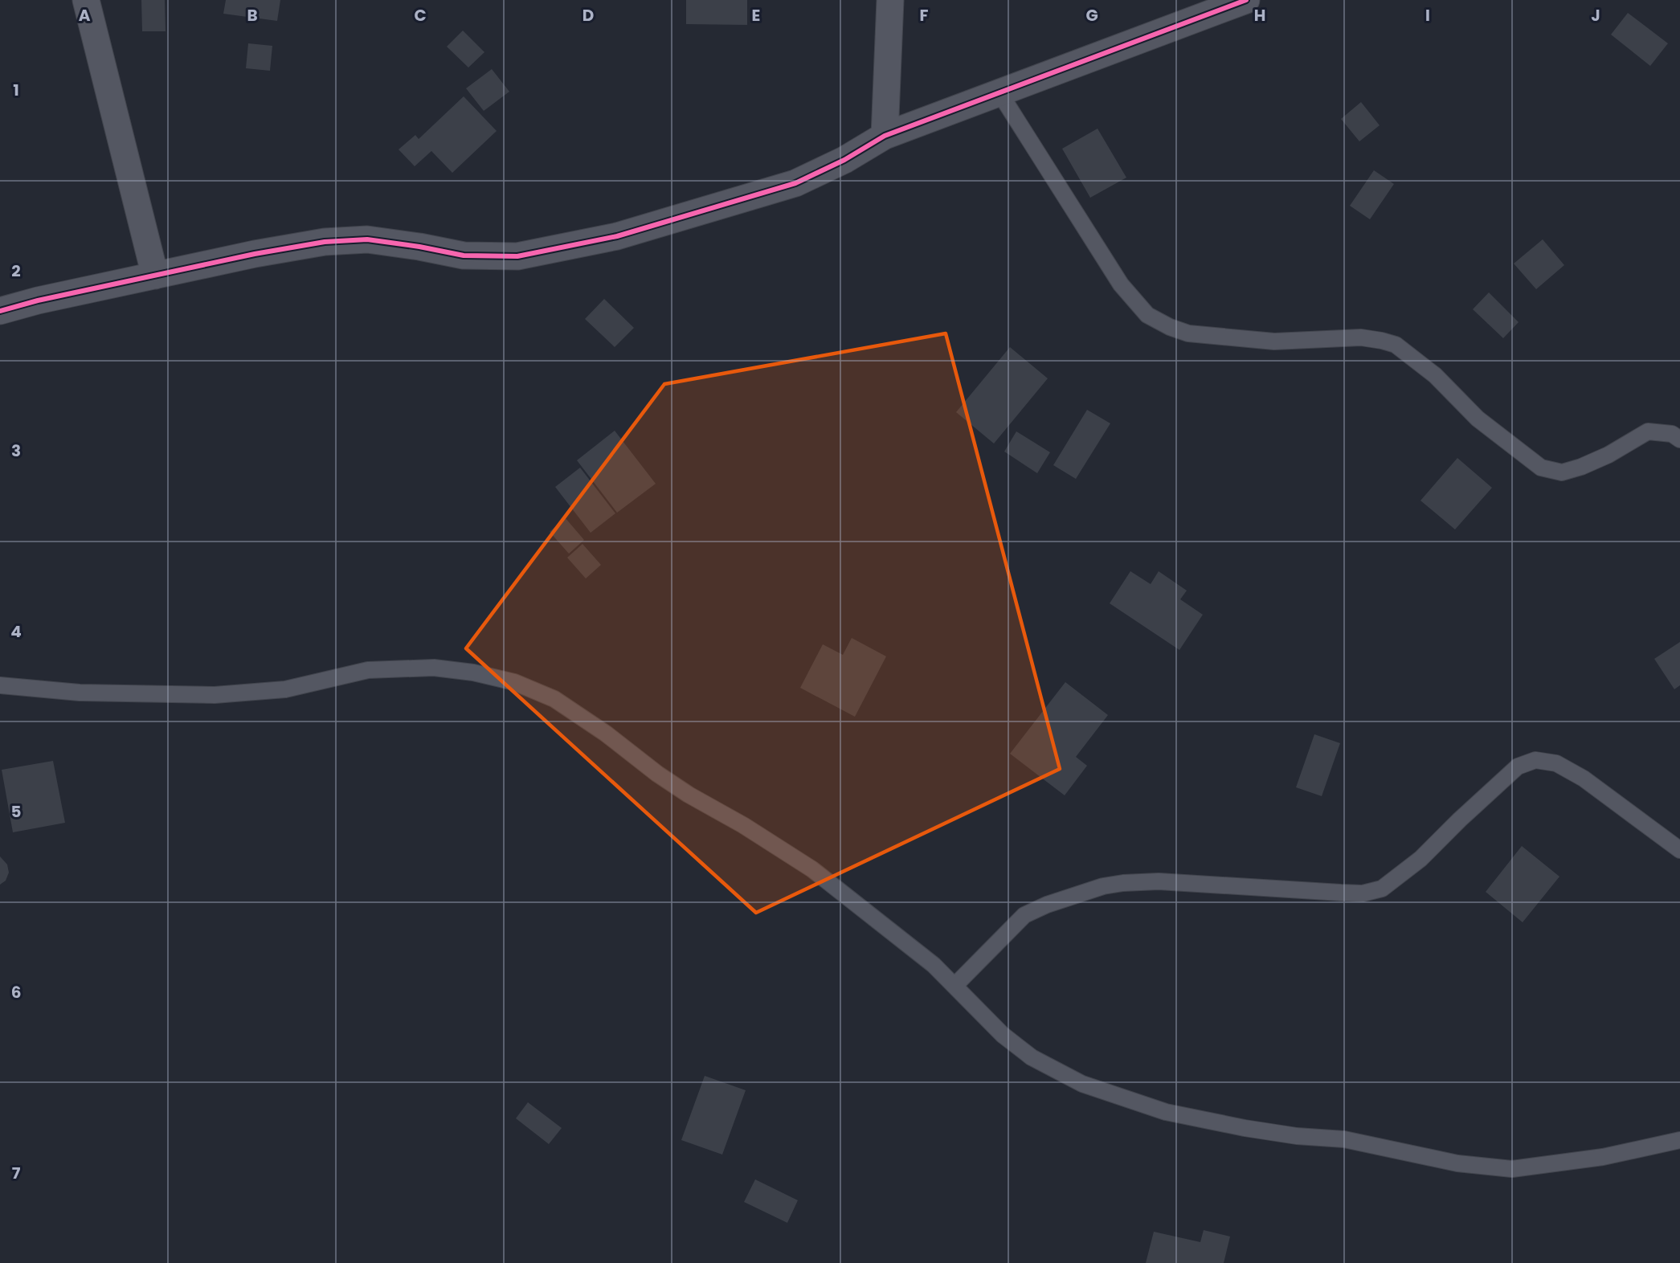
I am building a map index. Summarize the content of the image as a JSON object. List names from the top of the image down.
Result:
{
  "grid": {
    "columns": [
      "A",
      "B",
      "C",
      "D",
      "E",
      "F",
      "G",
      "H",
      "I",
      "J"
    ],
    "rows": [
      "1",
      "2",
      "3",
      "4",
      "5",
      "6",
      "7"
    ]
  }
}
